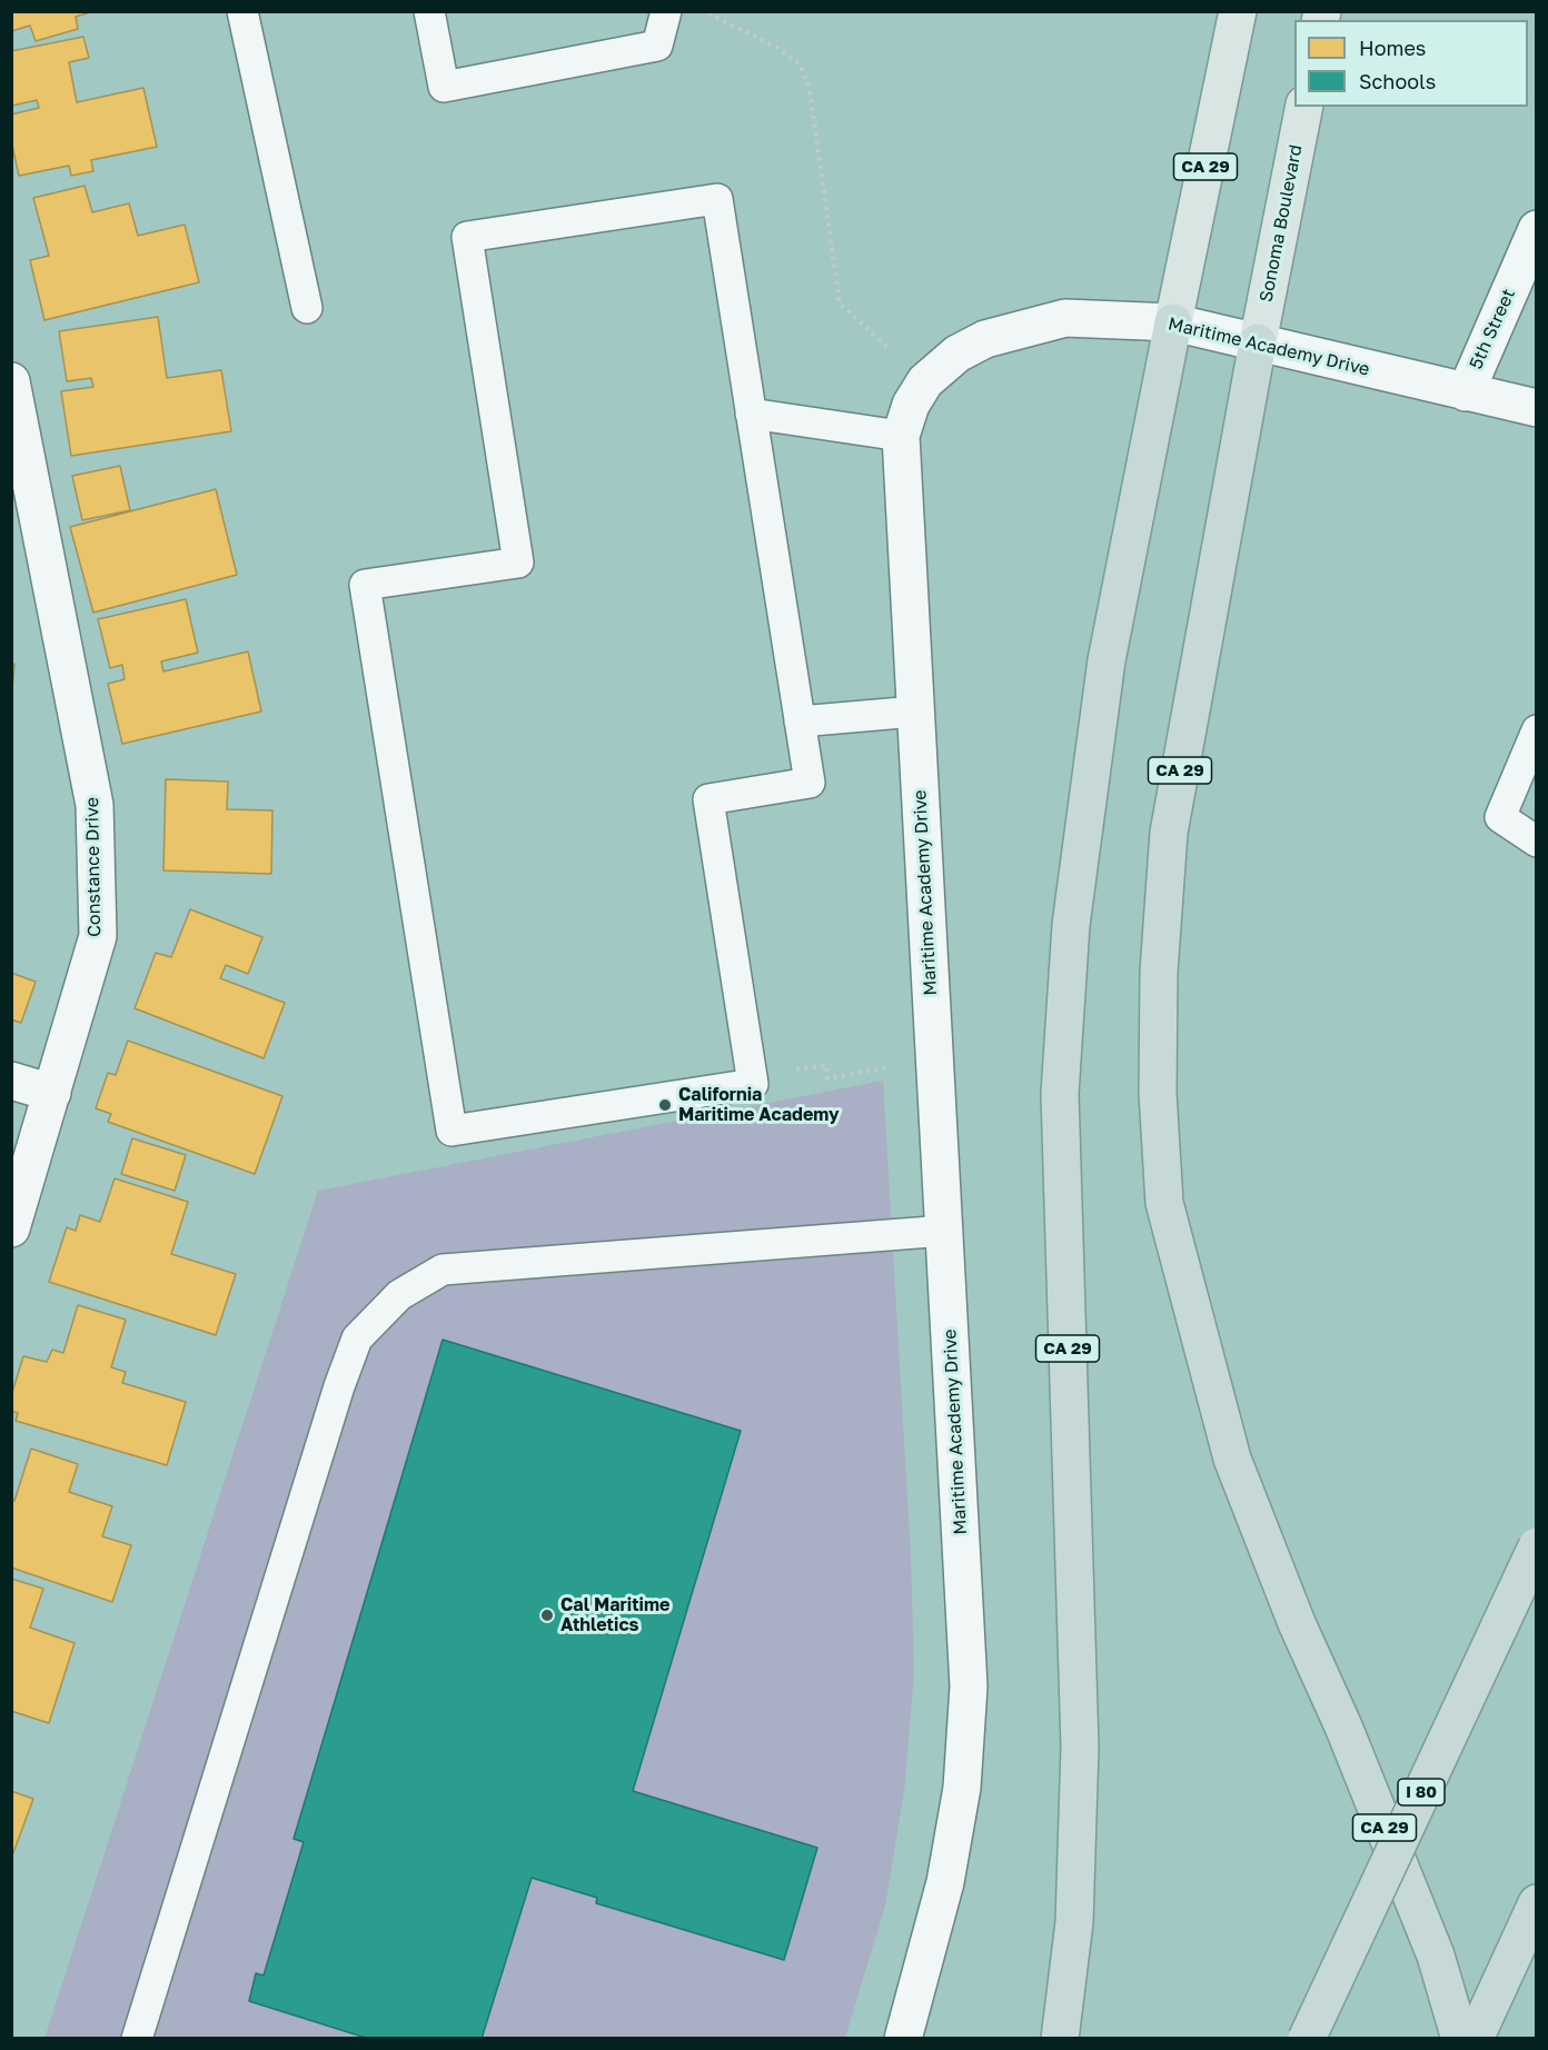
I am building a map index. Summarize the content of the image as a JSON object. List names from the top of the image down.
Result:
{
  "streets": {
    "highway": ["CA 29", "I 80"],
    "main road": ["Sonoma Boulevard"],
    "street": ["5th Street", "Maritime Academy Drive", "Constance Drive"]
  },
  "crossings": [
    ["CA 29", "Sonoma Boulevard"],
    ["CA 29", "Maritime Academy Drive"],
    ["Sonoma Boulevard", "Maritime Academy Drive"],
    ["5th Street", "Maritime Academy Drive"]
  ],
  "places": ["California Maritime Academy", "Cal Maritime Athletics"],
  "legend": ["Homes", "Schools"]
}
